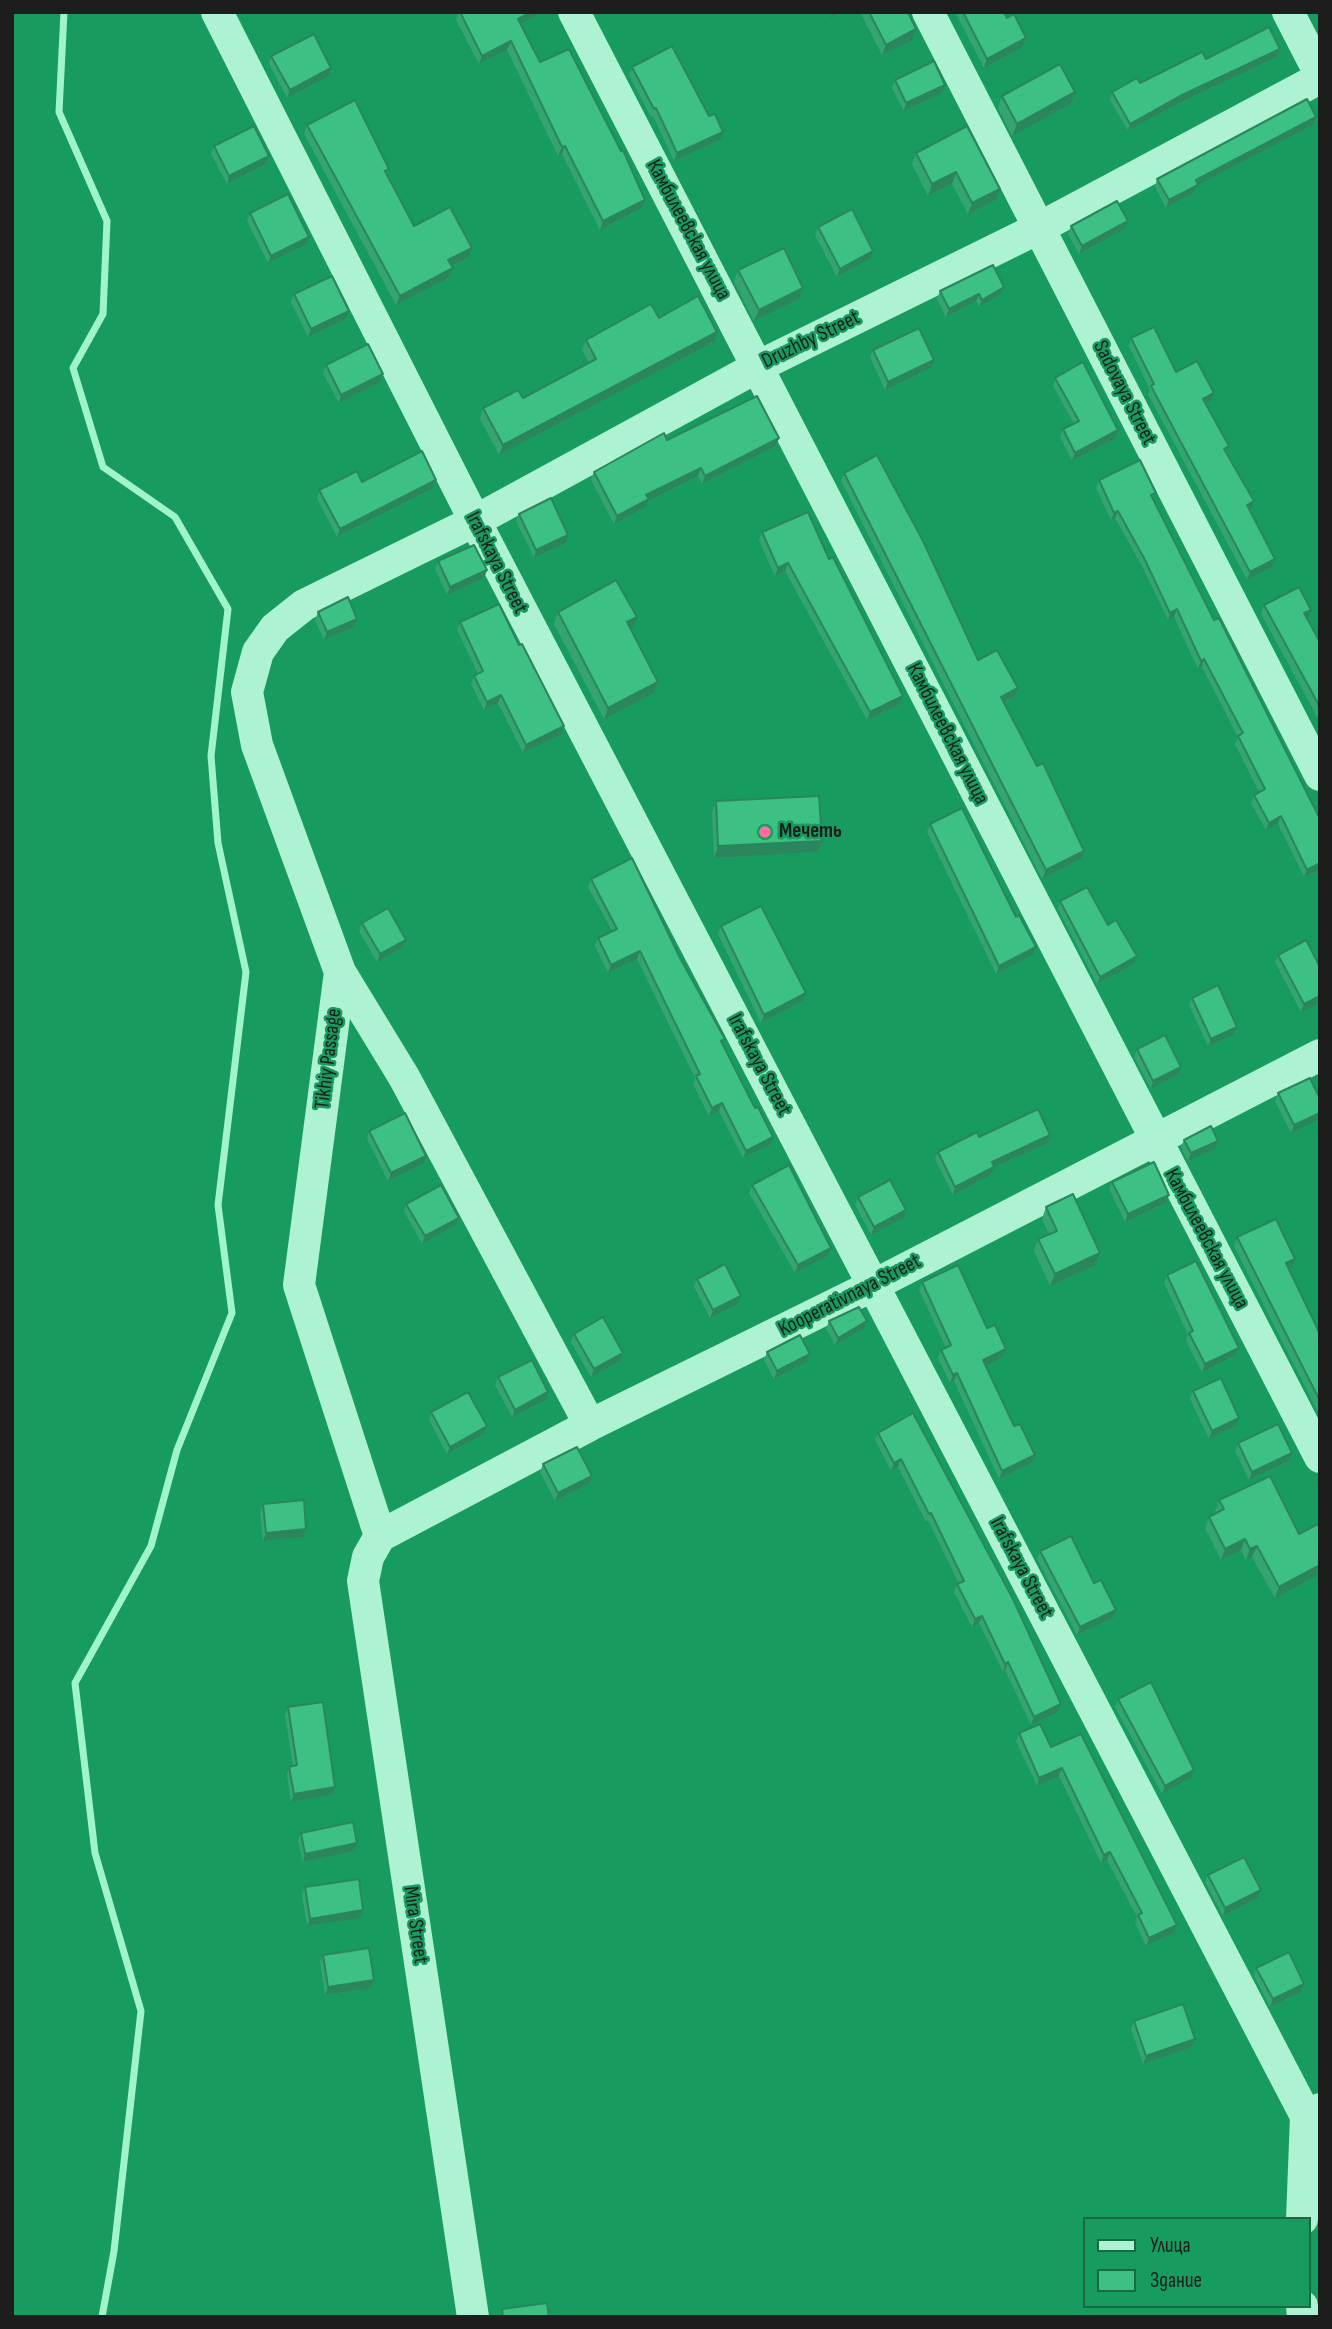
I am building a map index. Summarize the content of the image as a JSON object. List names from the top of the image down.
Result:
{
  "streets": {
    "street": [
      "Камбилеевская улица",
      "Druzhby Street",
      "Sadovaya Street",
      "Irafskaya Street",
      "Tikhiy Passage",
      "Kooperativnaya Street",
      "Mira Street"
    ]
  },
  "crossings": [
    ["Камбилеевская улица", "Druzhby Street"],
    ["Камбилеевская улица", "Kooperativnaya Street"],
    ["Druzhby Street", "Sadovaya Street"],
    ["Druzhby Street", "Irafskaya Street"],
    ["Druzhby Street", "Tikhiy Passage"],
    ["Irafskaya Street", "Kooperativnaya Street"],
    ["Tikhiy Passage", "Kooperativnaya Street"],
    ["Tikhiy Passage", "Mira Street"],
    ["Kooperativnaya Street", "Mira Street"]
  ],
  "places": ["Мечеть"],
  "legend": ["Улица", "Здание"]
}
